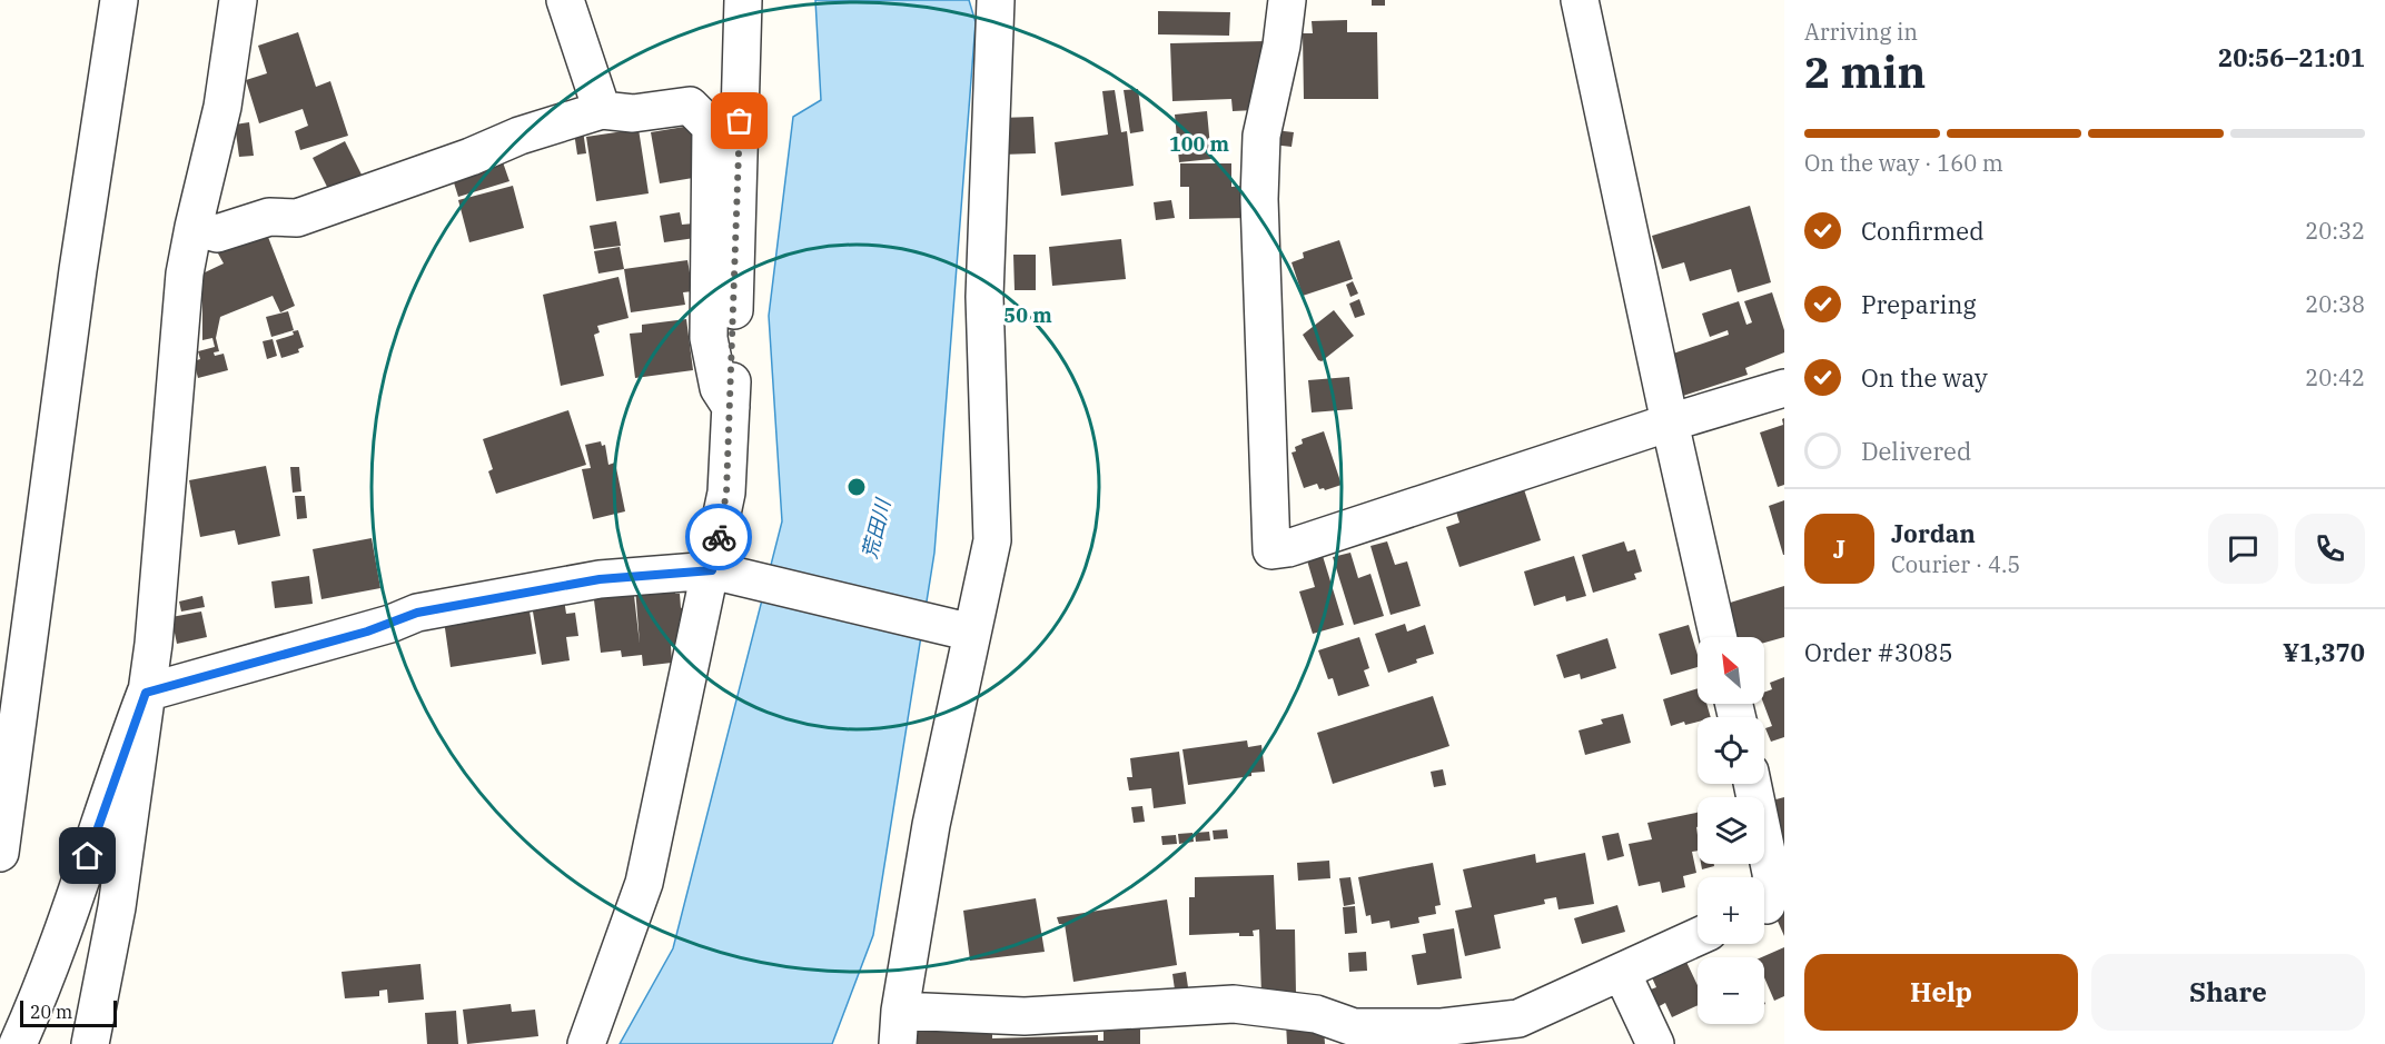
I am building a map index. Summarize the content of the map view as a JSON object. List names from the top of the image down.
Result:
{
  "water": ["荒田川"],
  "scale_bar": "20 m",
  "north": "top left",
  "page": {
    "heading": ["2 min", "Arriving in", "20:56–21:01"],
    "panel": [
      "Jordan",
      "Courier · 4.5",
      "Order #3085",
      "¥1,370"
    ],
    "bar": "On the way · 160 m",
    "list": [
      ["Confirmed", "20:32"],
      ["Preparing", "20:38"],
      ["On the way", "20:42"],
      "Delivered"
    ],
    "round": "J",
    "map_buttons": ["+", "−"],
    "buttons": ["Help", "Share"],
    "scale": "20 m"
  },
  "rings": ["100 m", "50 m"]
}
